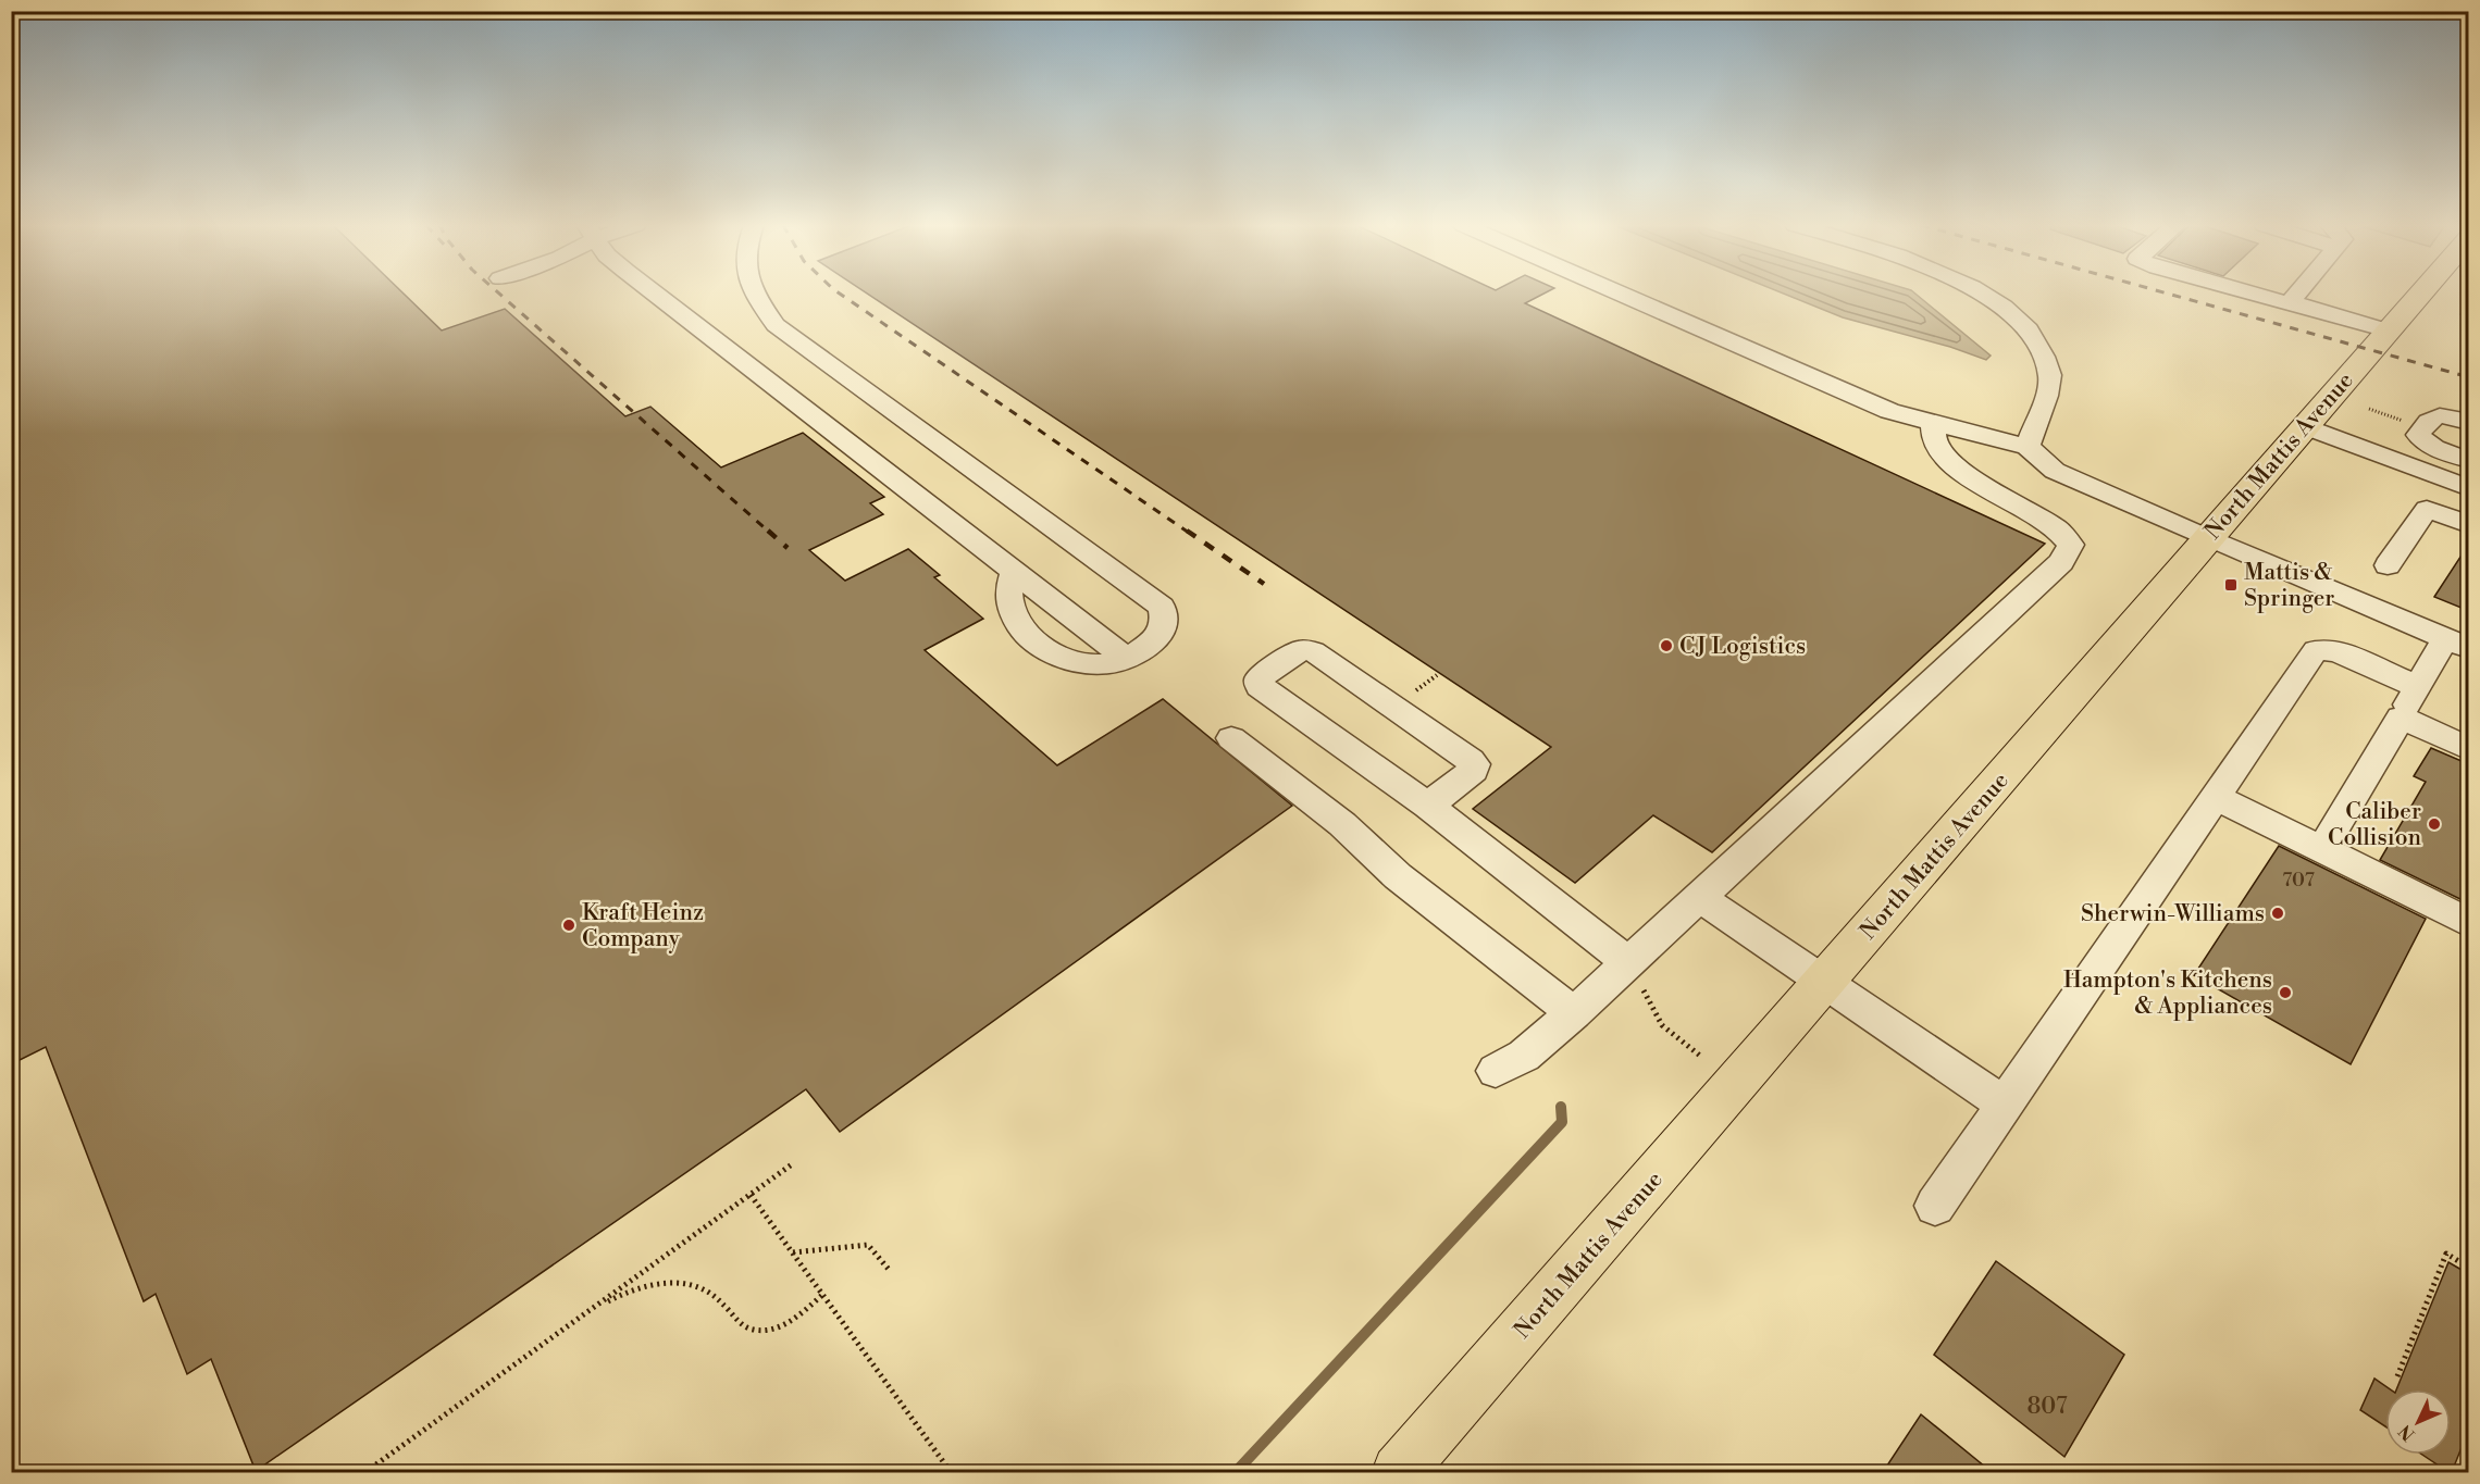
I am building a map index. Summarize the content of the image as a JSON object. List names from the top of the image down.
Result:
{
  "streets": {
    "main road": ["North Mattis Avenue"]
  },
  "places": {
    "transit": ["Mattis & Springer"],
    "other": [
      "CJ Logistics",
      "Caliber Collision",
      "Sherwin-Williams",
      "Kraft Heinz Company",
      "Hampton's Kitchens & Appliances"
    ]
  },
  "house_numbers": ["707", "807"],
  "north": "bottom left"
}
